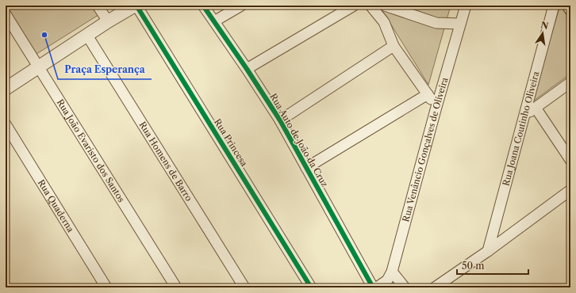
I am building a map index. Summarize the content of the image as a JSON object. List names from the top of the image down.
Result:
{
  "streets": {
    "street": [
      "Rua Joana Coutinho Oliveira",
      "Rua Auto de João da Cruz",
      "Rua Princesa",
      "Rua Venâncio Gonçalves de Oliveira",
      "Rua João Evaristo dos Santos",
      "Rua Homens de Barro",
      "Rua Quaderna"
    ]
  },
  "places": ["Praça Esperança"],
  "scale_bar": "50 m",
  "north": "top"
}
